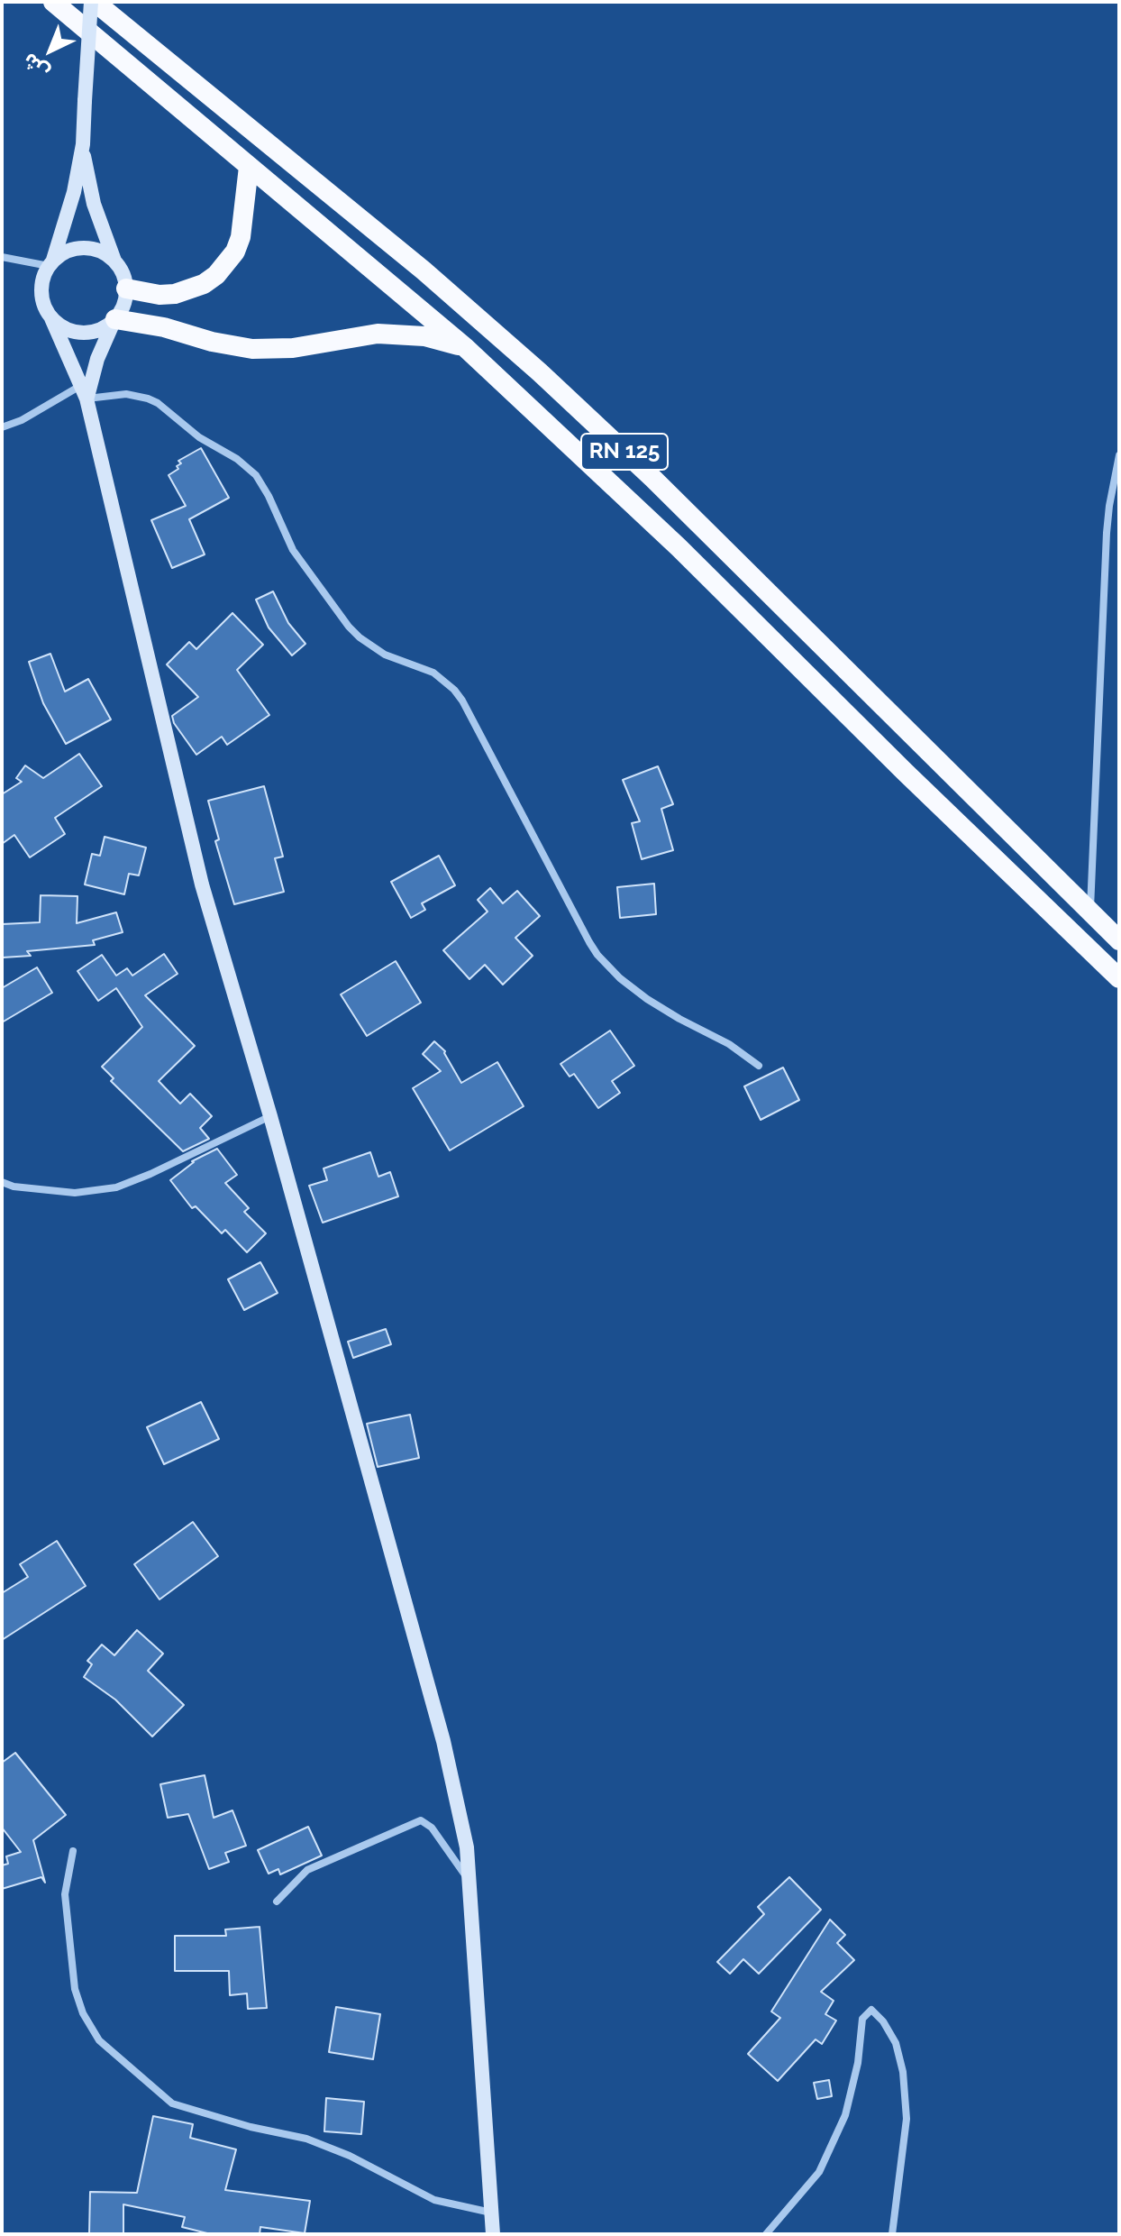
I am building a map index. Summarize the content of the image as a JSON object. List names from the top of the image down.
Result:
{
  "streets": {
    "highway": ["RN 125"]
  },
  "north": "bottom left"
}
